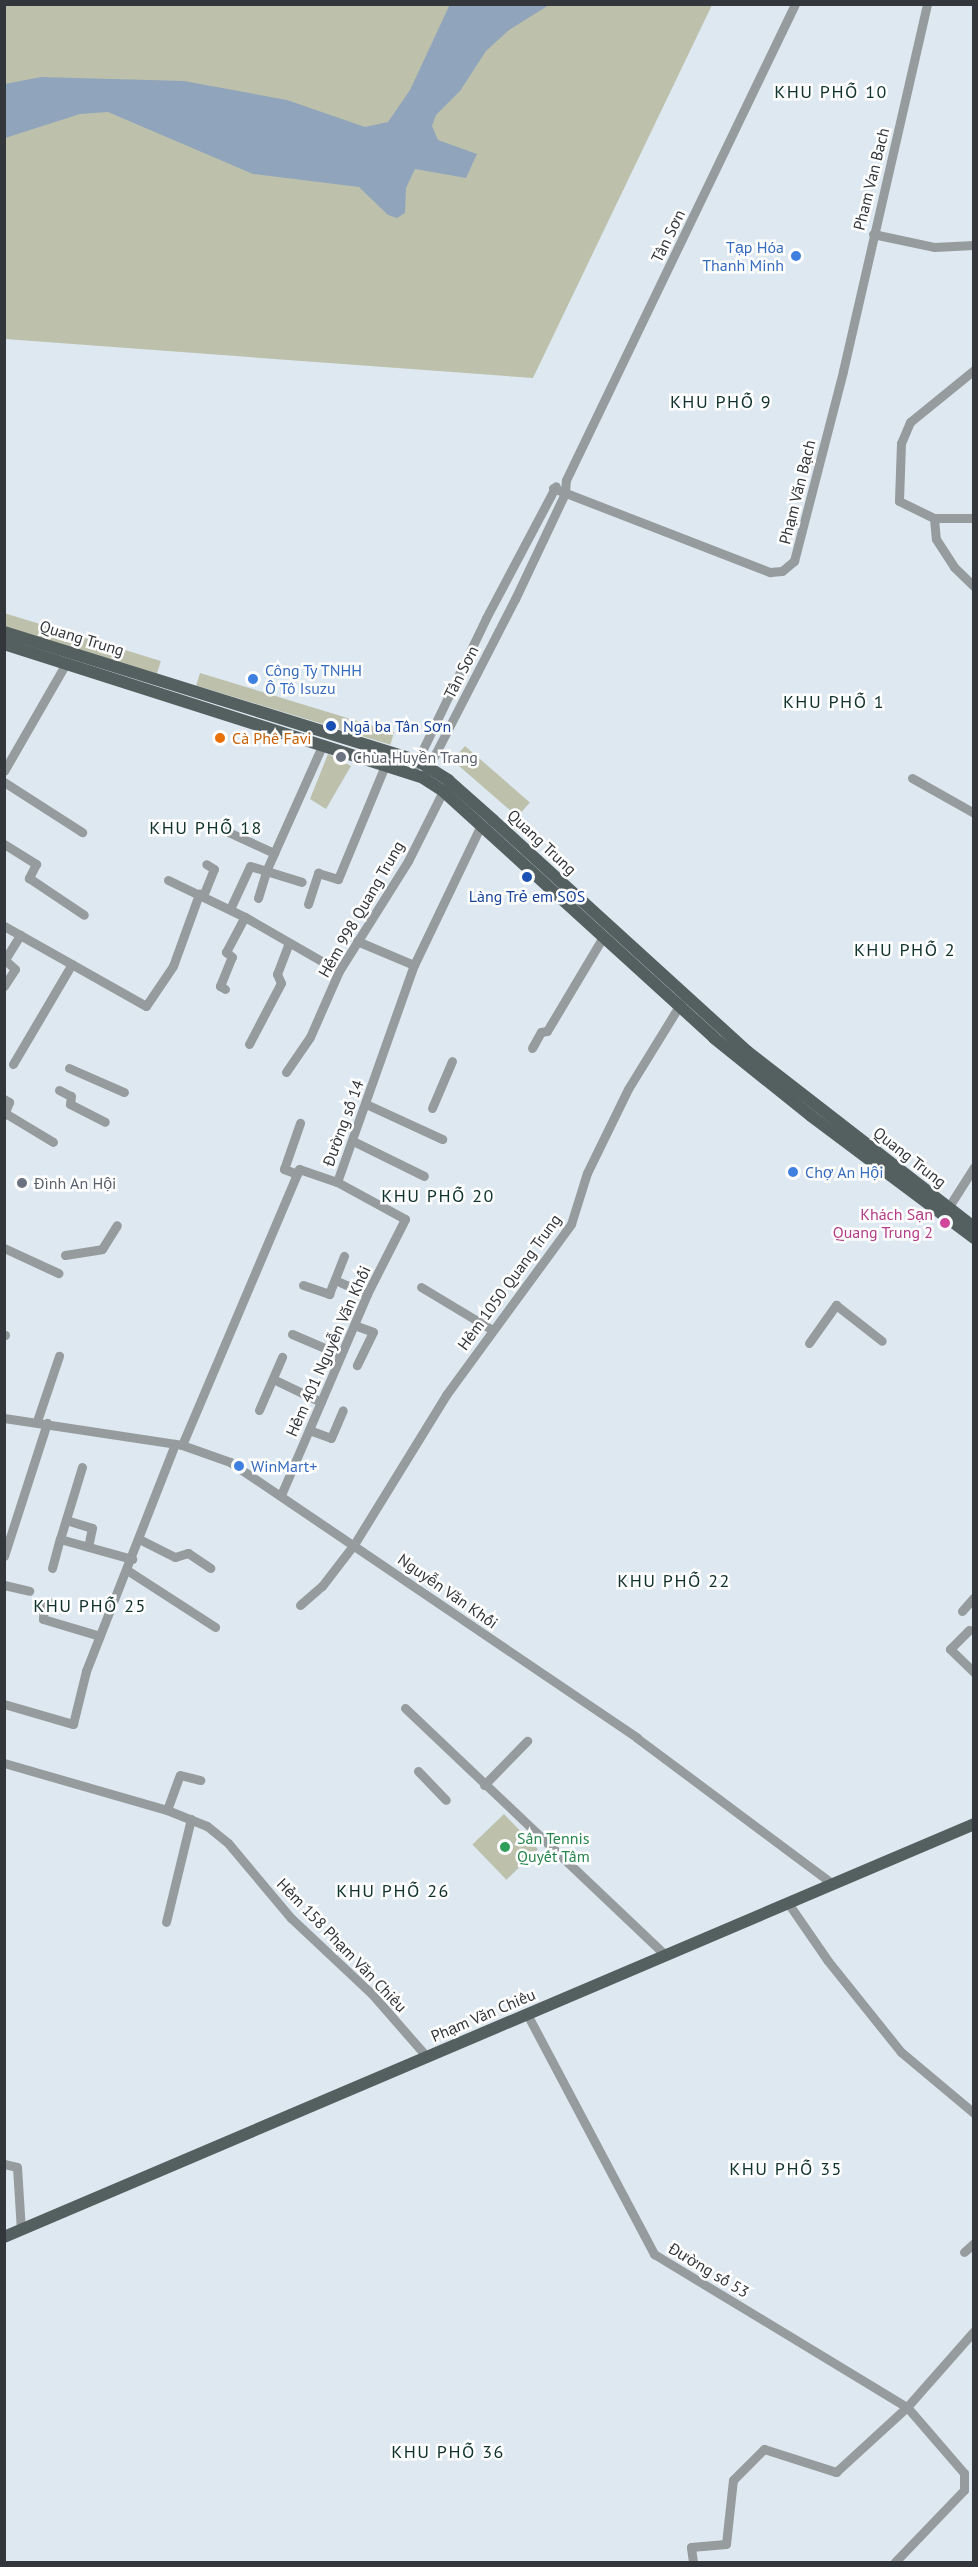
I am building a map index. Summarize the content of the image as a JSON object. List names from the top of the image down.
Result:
{
  "streets": {
    "main road": ["Quang Trung", "Phạm Văn Chiêu"],
    "street": [
      "Pham Van Bach",
      "Tân Sơn",
      "Hẻm 998 Quang Trung",
      "Đường số 14",
      "Hẻm 1050 Quang Trung",
      "Hẻm 401 Nguyễn Văn Khối",
      "Nguyễn Văn Khối",
      "Hẻm 158 Phạm Văn Chiêu",
      "Đường số 53"
    ]
  },
  "crossings": [
    ["Pham Van Bach", "Tân Sơn"],
    ["Tân Sơn", "Quang Trung"],
    ["Quang Trung", "Hẻm 998 Quang Trung"],
    ["Quang Trung", "Đường số 14"],
    ["Quang Trung", "Hẻm 1050 Quang Trung"],
    ["Đường số 14", "Hẻm 401 Nguyễn Văn Khối"],
    ["Đường số 14", "Nguyễn Văn Khối"],
    ["Hẻm 1050 Quang Trung", "Nguyễn Văn Khối"],
    ["Hẻm 401 Nguyễn Văn Khối", "Nguyễn Văn Khối"],
    ["Nguyễn Văn Khối", "Phạm Văn Chiêu"],
    ["Hẻm 158 Phạm Văn Chiêu", "Phạm Văn Chiêu"],
    ["Phạm Văn Chiêu", "Đường số 53"]
  ],
  "districts": [
    "KHU PHỐ 10",
    "KHU PHỐ 9",
    "KHU PHỐ 1",
    "KHU PHỐ 18",
    "KHU PHỐ 2",
    "KHU PHỐ 20",
    "KHU PHỐ 22",
    "KHU PHỐ 25",
    "KHU PHỐ 26",
    "KHU PHỐ 35",
    "KHU PHỐ 36"
  ],
  "places": [
    "Tạp Hóa Thanh Minh",
    "Công Ty TNHH Ô Tô Isuzu",
    "Ngã ba Tân Sơn",
    "Cà Phê Favi",
    "Chùa Huyền Trang",
    "Làng Trẻ em SOS",
    "Chợ An Hội",
    "Đình An Hội",
    "Khách Sạn Quang Trung 2",
    "WinMart+",
    "Sân Tennis Quyết Tâm"
  ]
}
